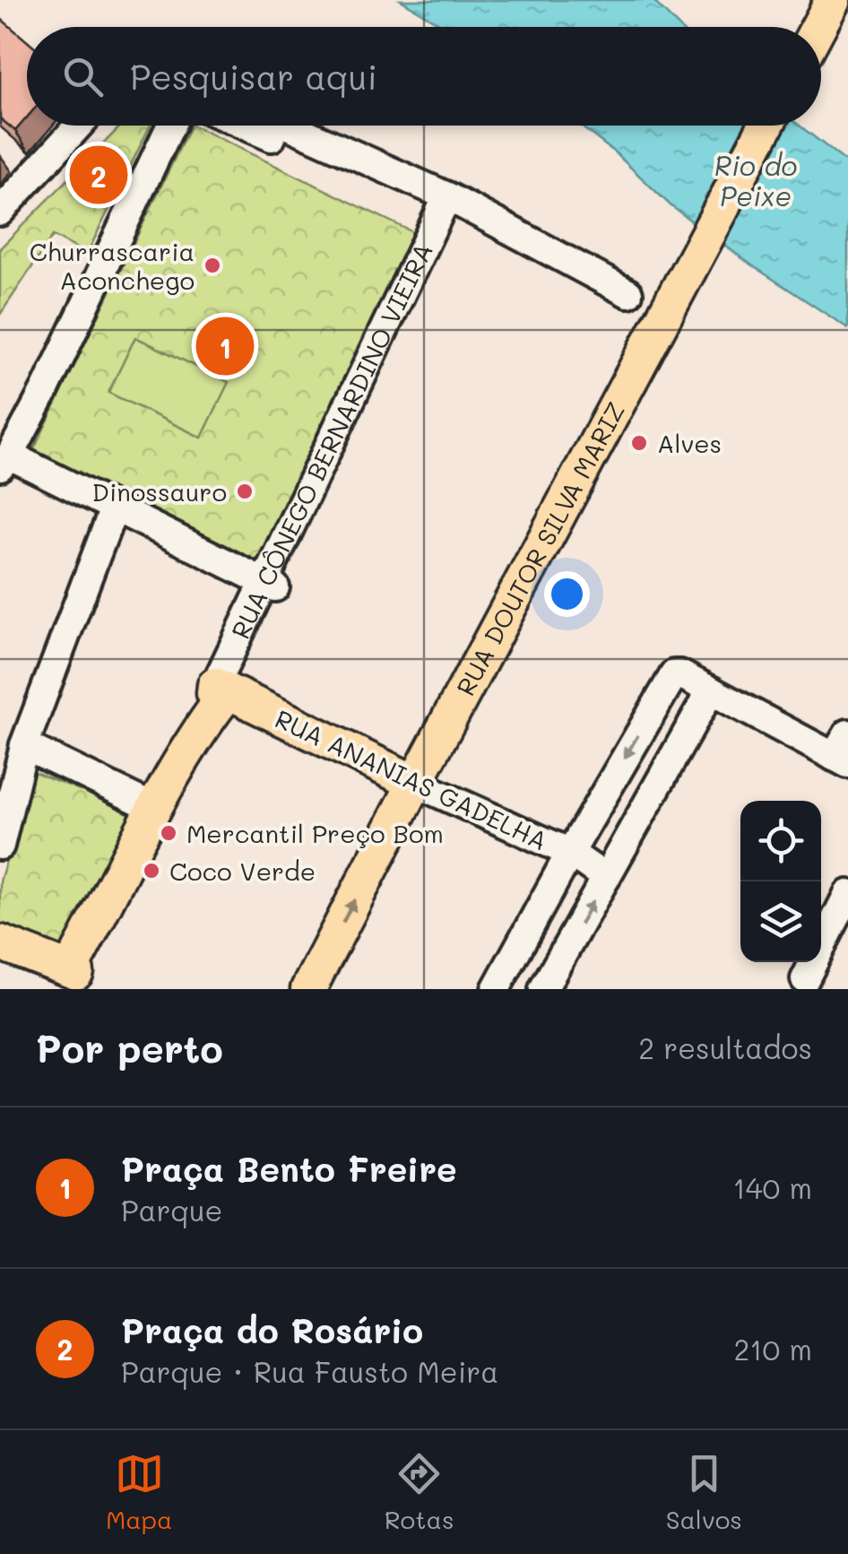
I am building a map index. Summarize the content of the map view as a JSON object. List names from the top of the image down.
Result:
{
  "streets": {
    "main road": ["RUA DOUTOR SILVA MARIZ", "RUA ANANIAS GADELHA"],
    "street": ["RUA CÔNEGO BERNARDINO VIEIRA"]
  },
  "crossings": [
    ["RUA CÔNEGO BERNARDINO VIEIRA", "RUA ANANIAS GADELHA"],
    ["RUA DOUTOR SILVA MARIZ", "RUA ANANIAS GADELHA"]
  ],
  "water": ["Rio do Peixe"],
  "places": [
    "Churrascaria Aconchego",
    "Alves",
    "Dinossauro",
    "Mercantil Preço Bom",
    "Coco Verde"
  ],
  "page": {
    "search": "Pesquisar aqui",
    "pins": ["2", "1"],
    "heading": ["Por perto", "2 resultados"],
    "list": [
      {
        "mark": "1",
        "name": "Praça Bento Freire",
        "note": "Parque",
        "value": "140 m"
      },
      {
        "mark": "2",
        "name": "Praça do Rosário",
        "note": "Parque · Rua Fausto Meira",
        "value": "210 m"
      }
    ],
    "nav": ["Mapa", "Rotas", "Salvos"]
  }
}
